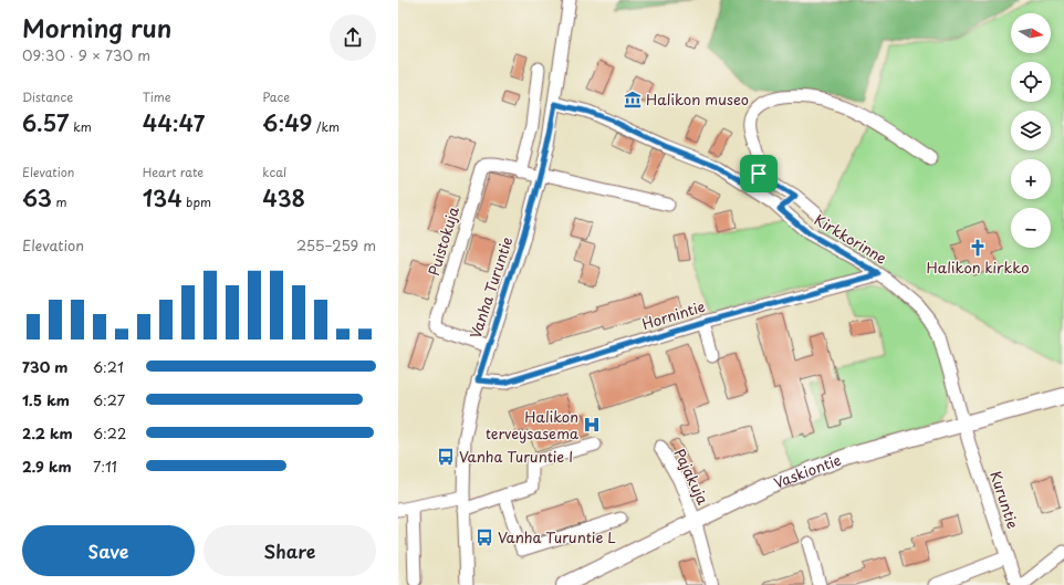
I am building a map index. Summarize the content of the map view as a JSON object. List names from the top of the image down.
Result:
{
  "streets": {
    "main road": ["Vaskiontie"],
    "street": [
      "Kirkkorinne",
      "Puistokuja",
      "Vanha Turuntie",
      "Hornintie",
      "Pajakuja",
      "Kuruntie"
    ]
  },
  "crossings": [
    ["Kirkkorinne", "Vanha Turuntie"],
    ["Kirkkorinne", "Hornintie"],
    ["Kirkkorinne", "Vaskiontie"],
    ["Kirkkorinne", "Kuruntie"],
    ["Puistokuja", "Vanha Turuntie"],
    ["Vanha Turuntie", "Hornintie"],
    ["Vaskiontie", "Pajakuja"],
    ["Vaskiontie", "Kuruntie"]
  ],
  "places": {
    "museum": ["Halikon museo"],
    "church": ["Halikon kirkko"],
    "hospital": ["Halikon terveysasema"],
    "bus stop": ["Vanha Turuntie I", "Vanha Turuntie L"]
  },
  "north": "right",
  "page": {
    "heading": ["Morning run", "09:30 · 9 × 730 m"],
    "map_buttons": ["+", "−"],
    "stats": [
      ["Distance", "6.57 km"],
      ["Time", "44:47"],
      ["Pace", "6:49 /km"],
      ["Elevation", "63 m"],
      ["Heart rate", "134 bpm"],
      ["kcal", "438"]
    ],
    "chart": ["Elevation", "255–259 m"],
    "list": [
      {
        "name": "730 m",
        "note": "6:21"
      },
      {
        "name": "1.5 km",
        "note": "6:27"
      },
      {
        "name": "2.2 km",
        "note": "6:22"
      },
      {
        "name": "2.9 km",
        "note": "7:11"
      }
    ],
    "buttons": ["Save", "Share"]
  }
}
